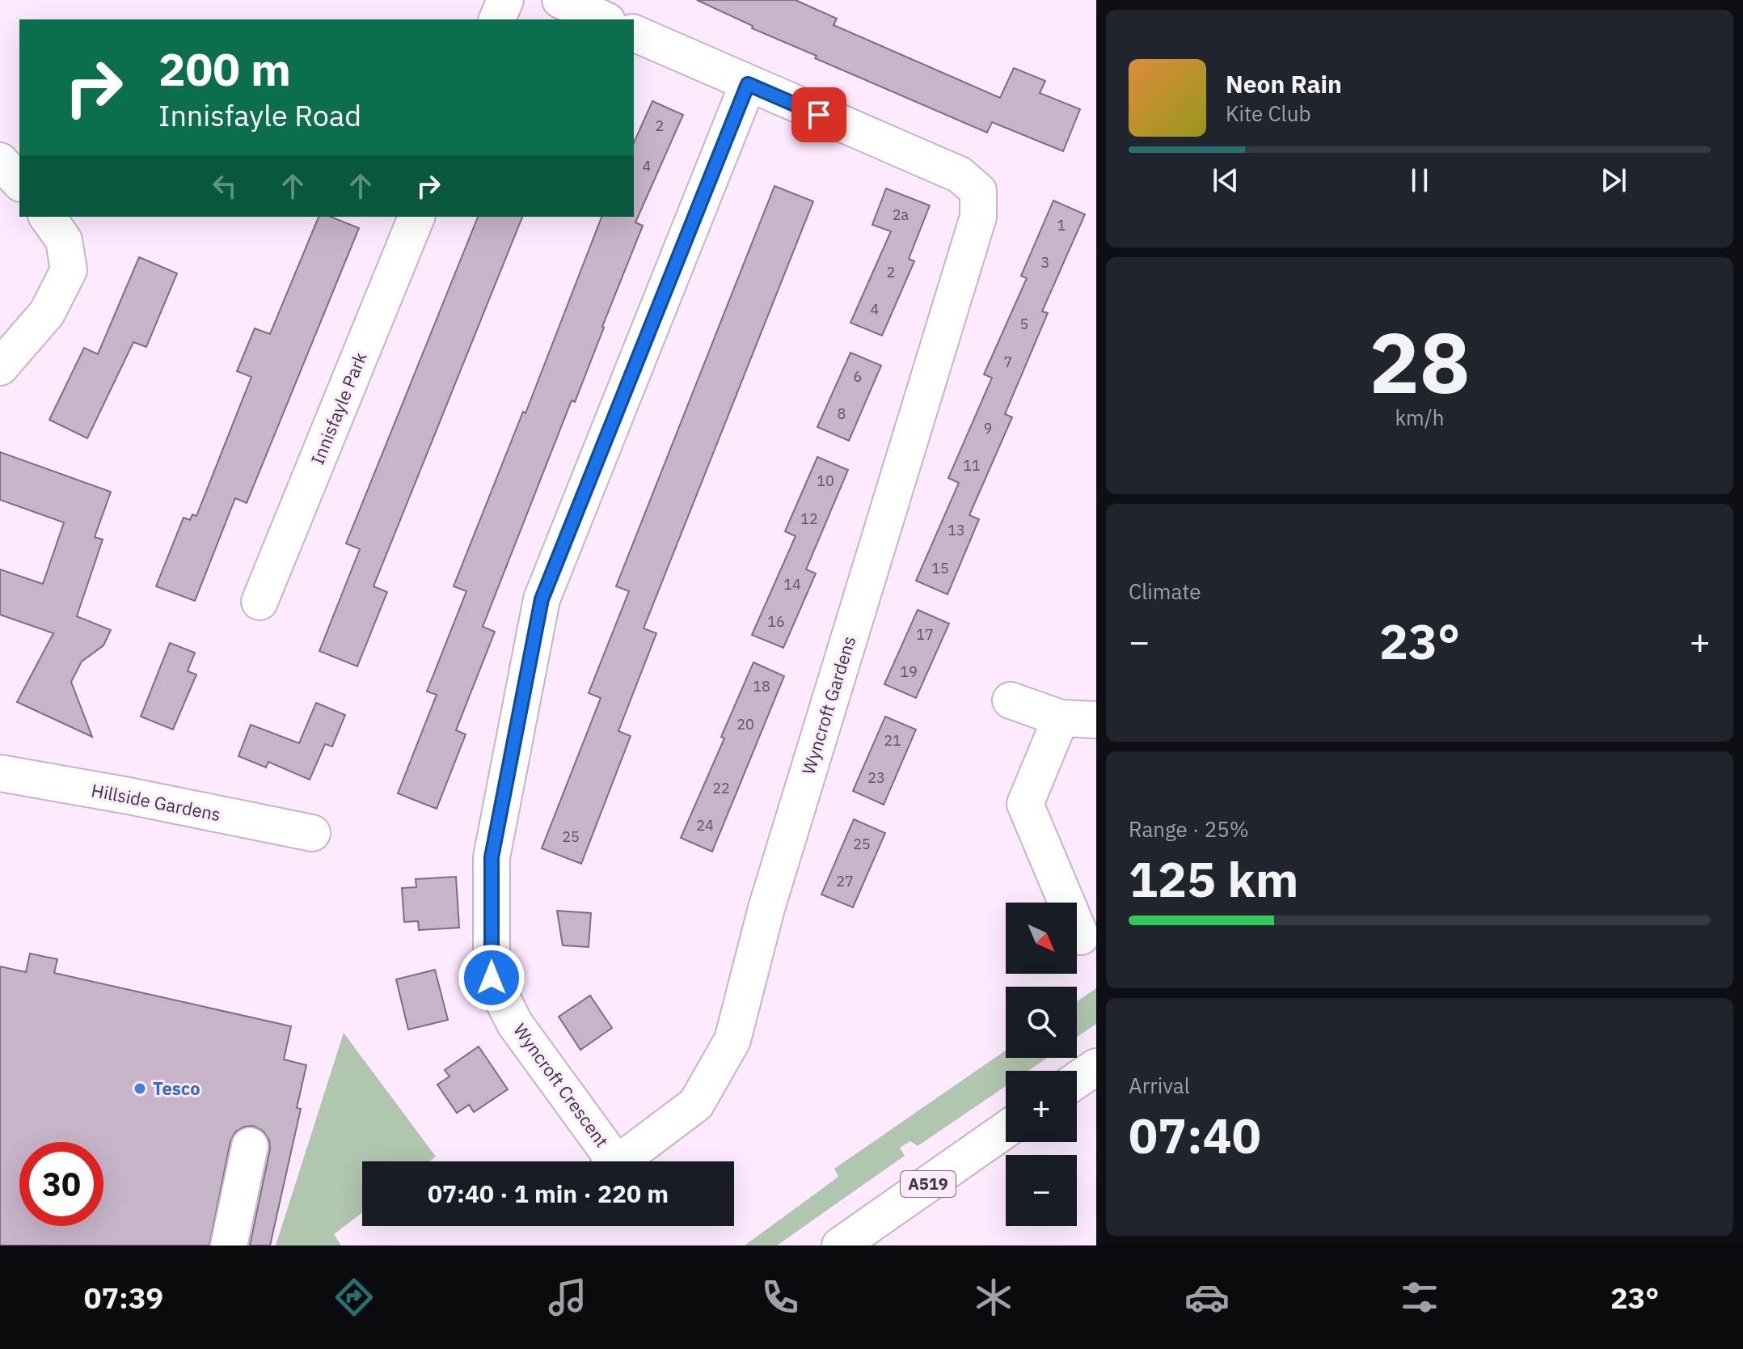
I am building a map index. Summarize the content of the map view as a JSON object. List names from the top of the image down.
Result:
{
  "streets": {
    "street": [
      "Innisfayle Park",
      "Wyncroft Gardens",
      "Hillside Gardens",
      "Wyncroft Crescent",
      "A519"
    ]
  },
  "crossings": [
    ["Wyncroft Gardens", "Wyncroft Crescent"]
  ],
  "places": ["Tesco"],
  "house_numbers": [
    "2",
    "4",
    "2a",
    "1",
    "3",
    "2",
    "4",
    "5",
    "7",
    "6",
    "8",
    "9",
    "11",
    "10",
    "12",
    "13",
    "15",
    "14",
    "16",
    "17",
    "19",
    "18",
    "20",
    "21",
    "23",
    "22",
    "24",
    "25",
    "25",
    "27"
  ],
  "north": "bottom right",
  "page": {
    "turn": ["200 m", "Innisfayle Road"],
    "song": ["Neon Rain", "Kite Club"],
    "tile": [
      ["28", "km/h"],
      "Climate",
      ["Range · 25%", "125 km"],
      ["Arrival", "07:40"]
    ],
    "heat": ["−", "23°", "+"],
    "map_buttons": ["+", "−"],
    "limit": "30",
    "trip": "07:40 · 1 min · 220 m",
    "tabs": ["07:39", "23°"]
  }
}
